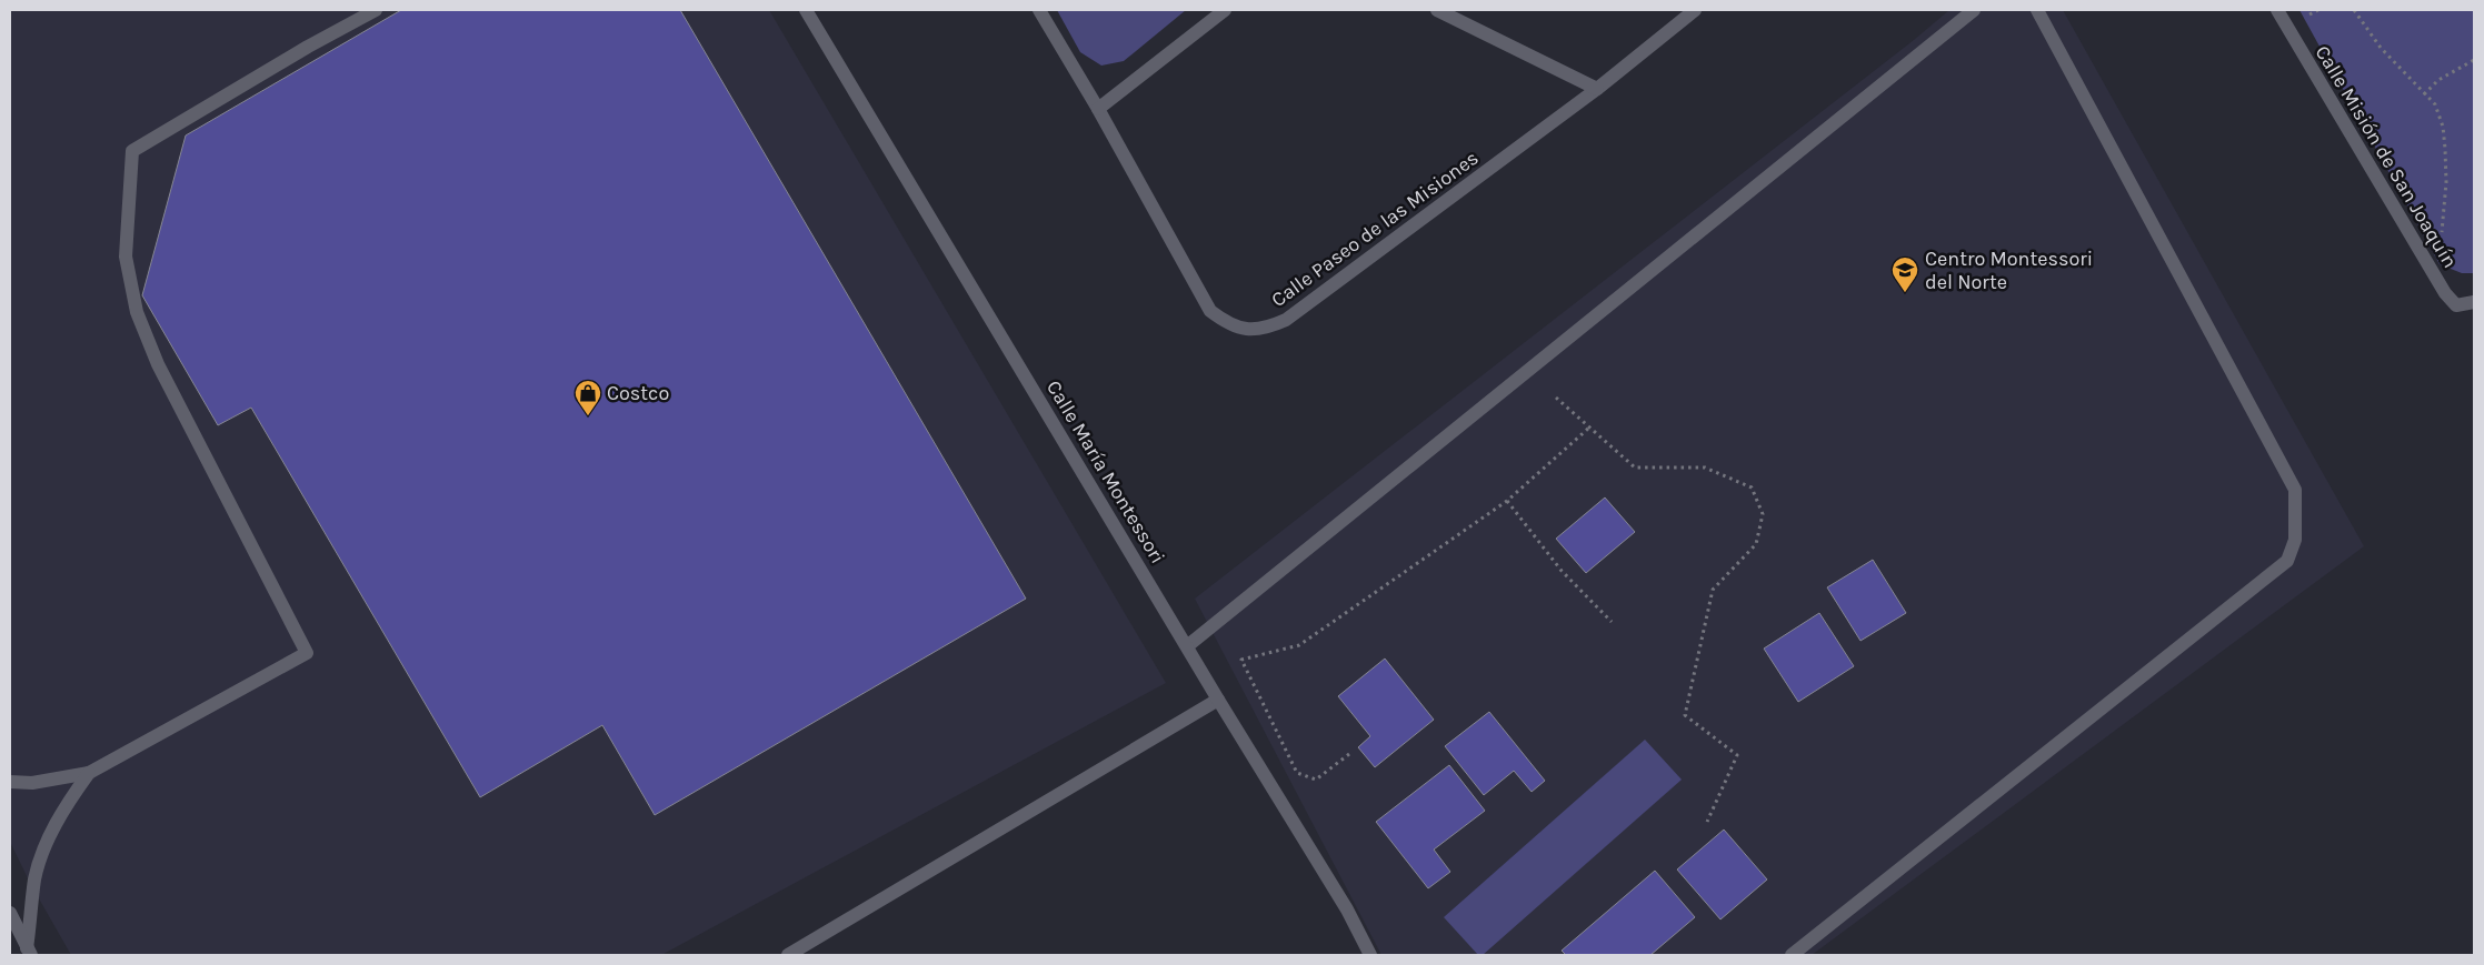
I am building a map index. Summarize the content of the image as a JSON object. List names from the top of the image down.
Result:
{
  "streets": {
    "street": ["Calle Misión de San Joaquín", "Calle Paseo de las Misiones", "Calle María Montessori"]
  },
  "places": {
    "school or university": ["Centro Montessori del Norte"],
    "shop": ["Costco"]
  }
}
